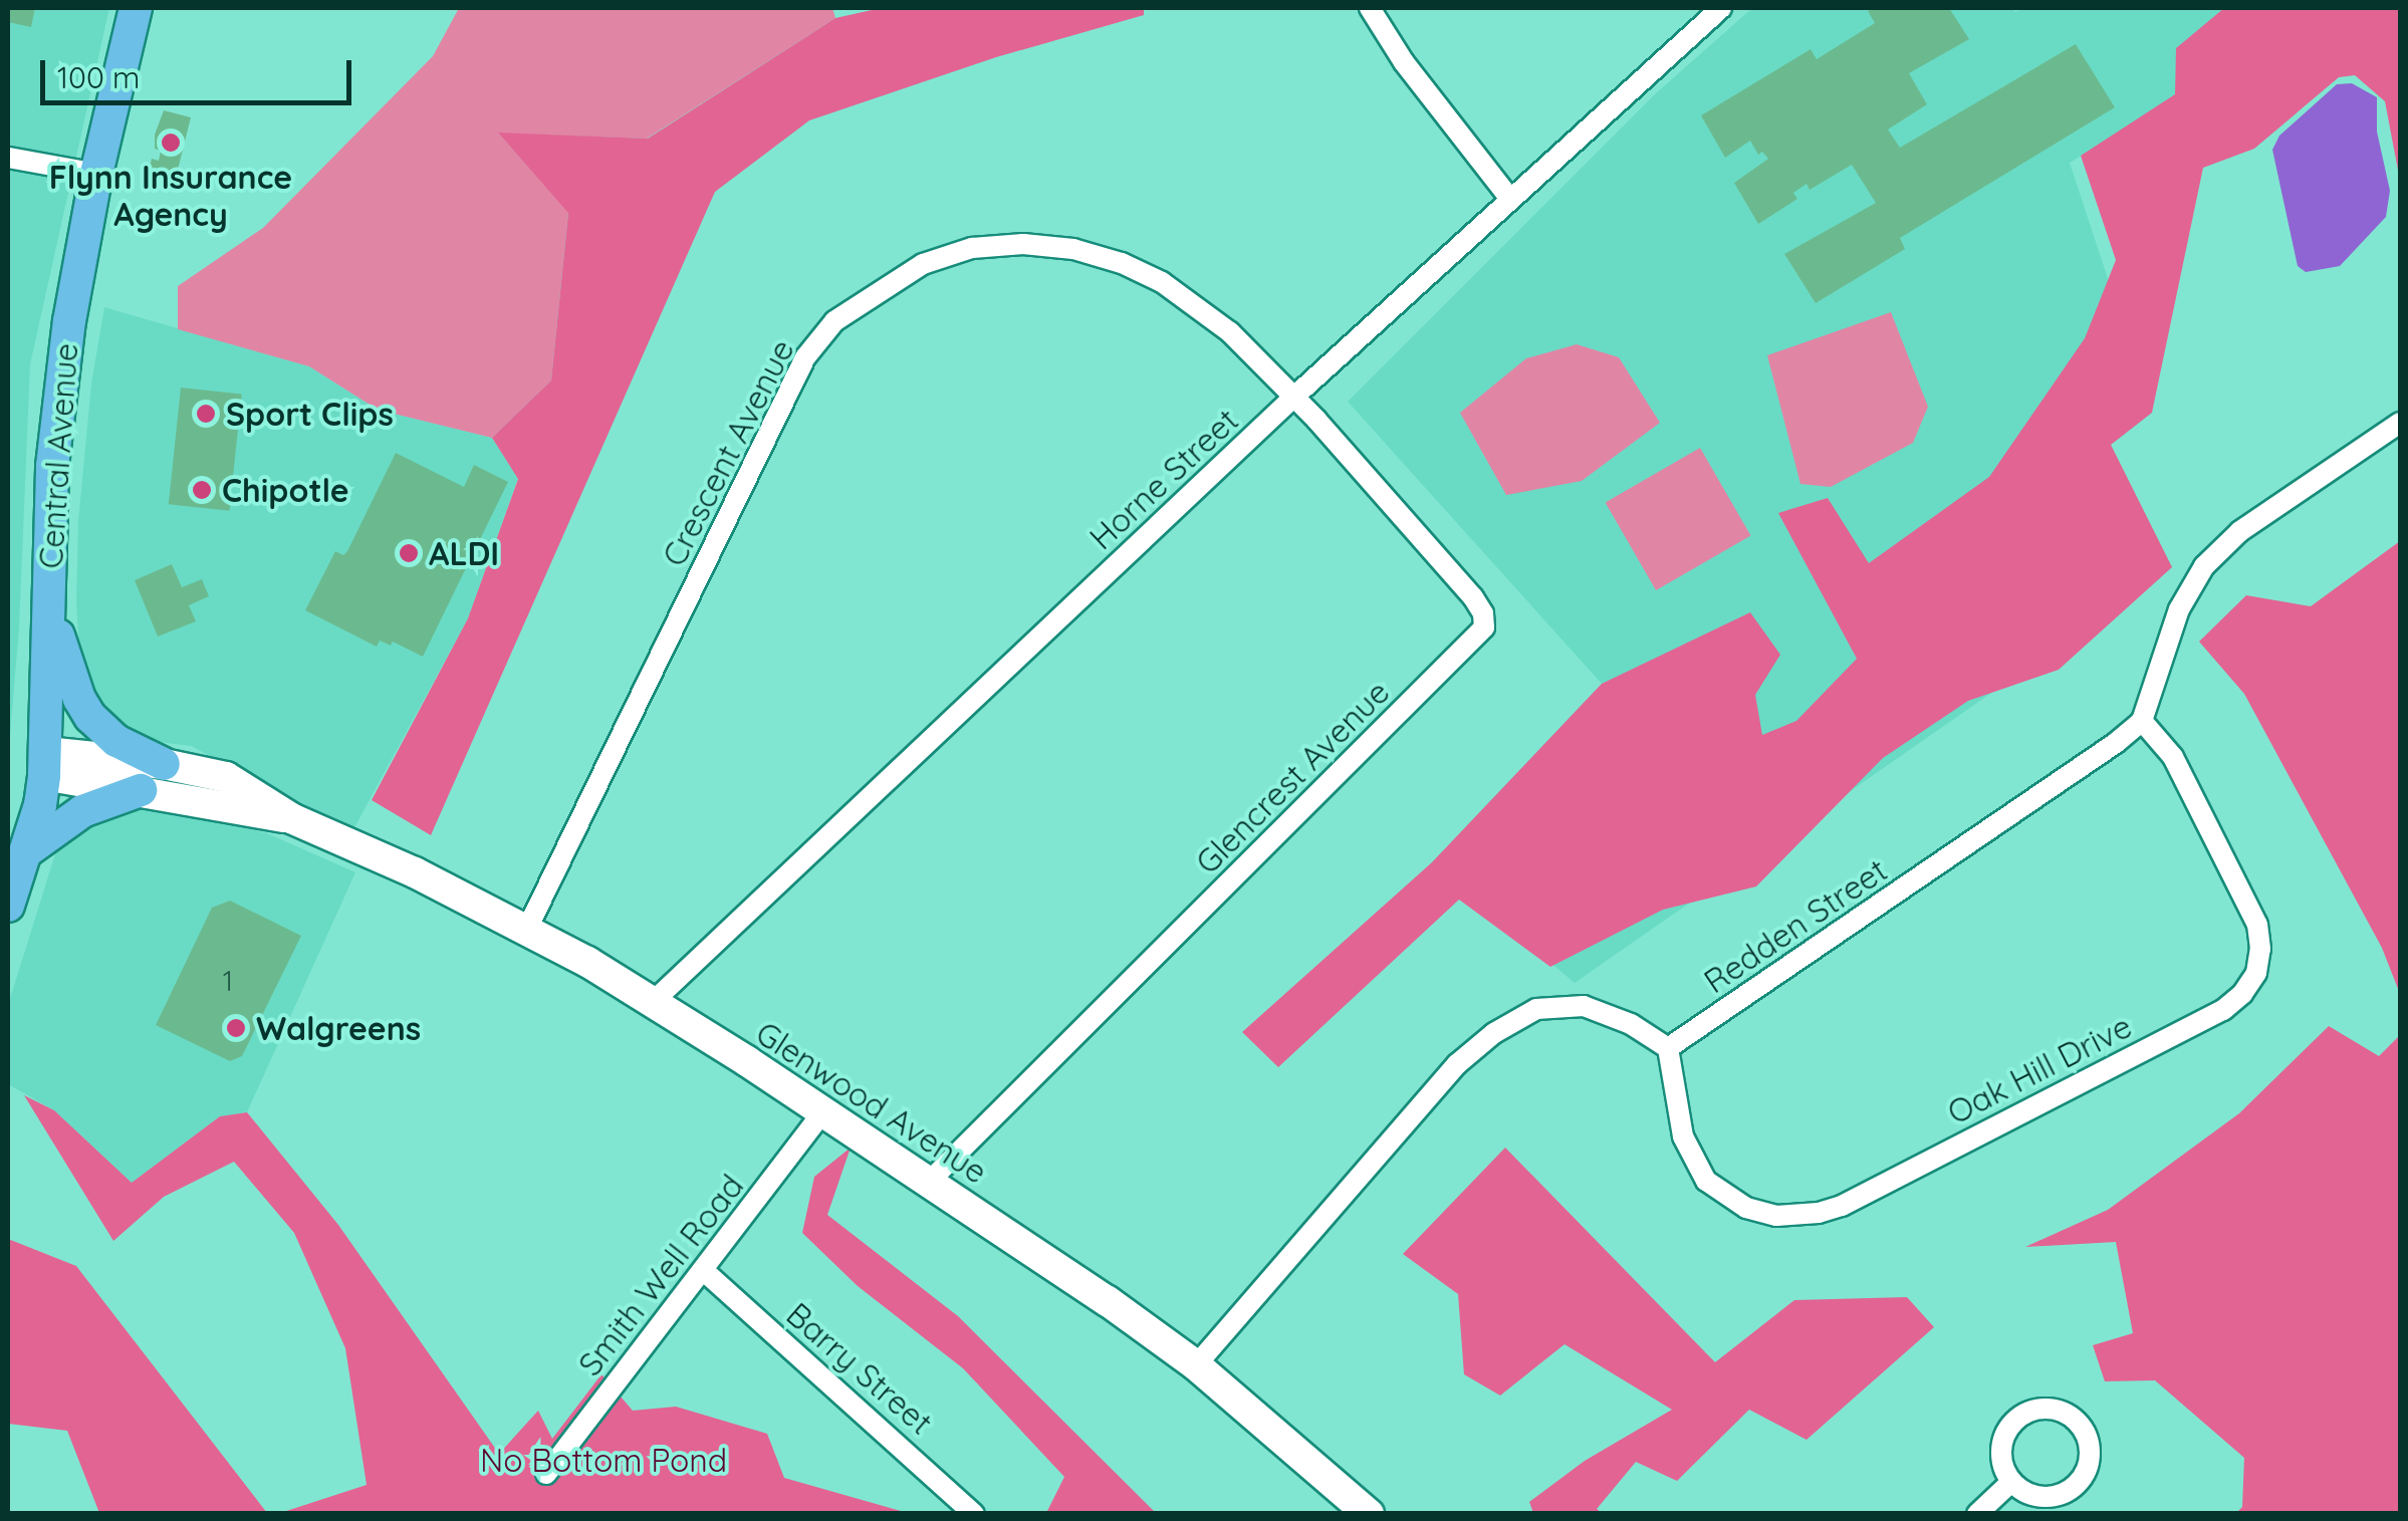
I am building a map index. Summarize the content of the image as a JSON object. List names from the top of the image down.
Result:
{
  "streets": {
    "main road": ["Central Avenue"],
    "street": [
      "Crescent Avenue",
      "Horne Street",
      "Glencrest Avenue",
      "Redden Street",
      "Oak Hill Drive",
      "Glenwood Avenue",
      "Smith Well Road",
      "Barry Street"
    ]
  },
  "crossings": [
    ["Crescent Avenue", "Horne Street"],
    ["Crescent Avenue", "Glencrest Avenue"],
    ["Crescent Avenue", "Glenwood Avenue"],
    ["Central Avenue", "Glenwood Avenue"],
    ["Horne Street", "Glencrest Avenue"],
    ["Horne Street", "Glenwood Avenue"],
    ["Glencrest Avenue", "Glenwood Avenue"],
    ["Redden Street", "Oak Hill Drive"],
    ["Glenwood Avenue", "Smith Well Road"],
    ["Smith Well Road", "Barry Street"]
  ],
  "parks": ["No Bottom Pond"],
  "places": [
    "Flynn Insurance Agency",
    "Sport Clips",
    "Chipotle",
    "ALDI",
    "Walgreens"
  ],
  "house_numbers": ["1"],
  "scale_bar": "100 m"
}
